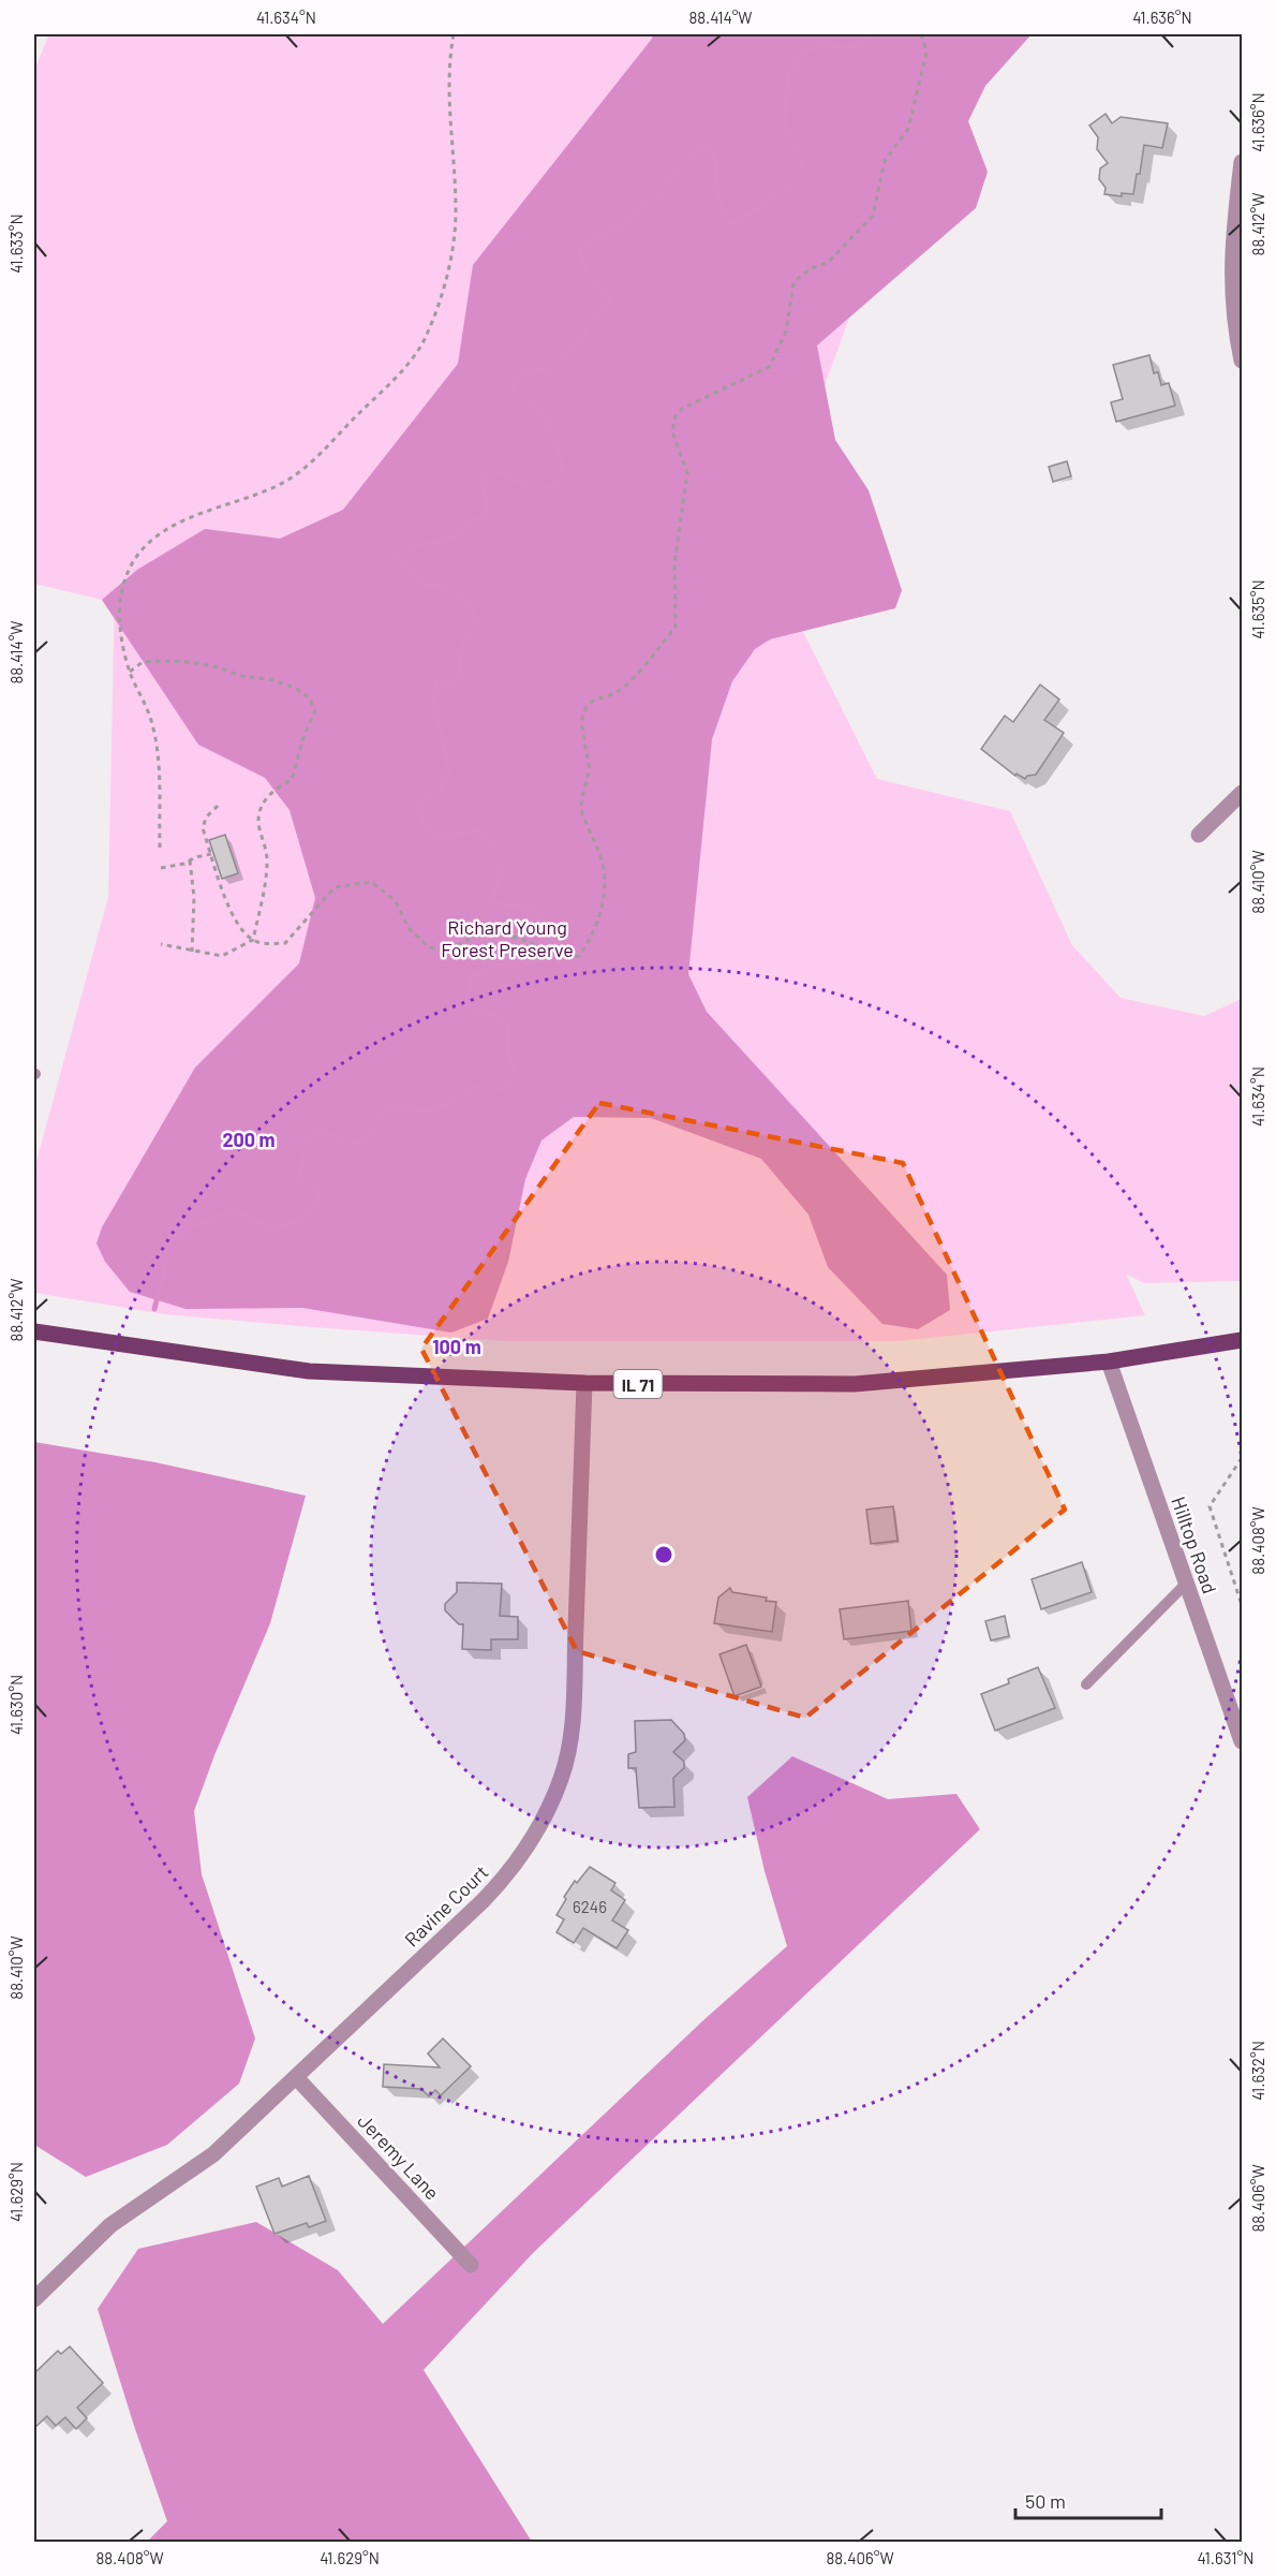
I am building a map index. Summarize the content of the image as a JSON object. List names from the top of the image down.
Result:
{
  "streets": {
    "main road": ["IL 71"],
    "street": ["Hilltop Road", "Ravine Court", "Jeremy Lane"]
  },
  "crossings": [
    ["IL 71", "Hilltop Road"],
    ["IL 71", "Ravine Court"],
    ["Ravine Court", "Jeremy Lane"]
  ],
  "parks": ["Richard Young Forest Preserve"],
  "house_numbers": ["6246"],
  "scale_bar": "50 m",
  "coordinates": [
    "41.634°N",
    "88.414°W",
    "41.636°N",
    "88.412°W",
    "41.633°N",
    "41.635°N",
    "88.410°W",
    "88.408°W",
    "41.630°N",
    "41.632°N",
    "41.629°N",
    "88.406°W",
    "41.631°N"
  ],
  "rings": ["200 m", "100 m"]
}
